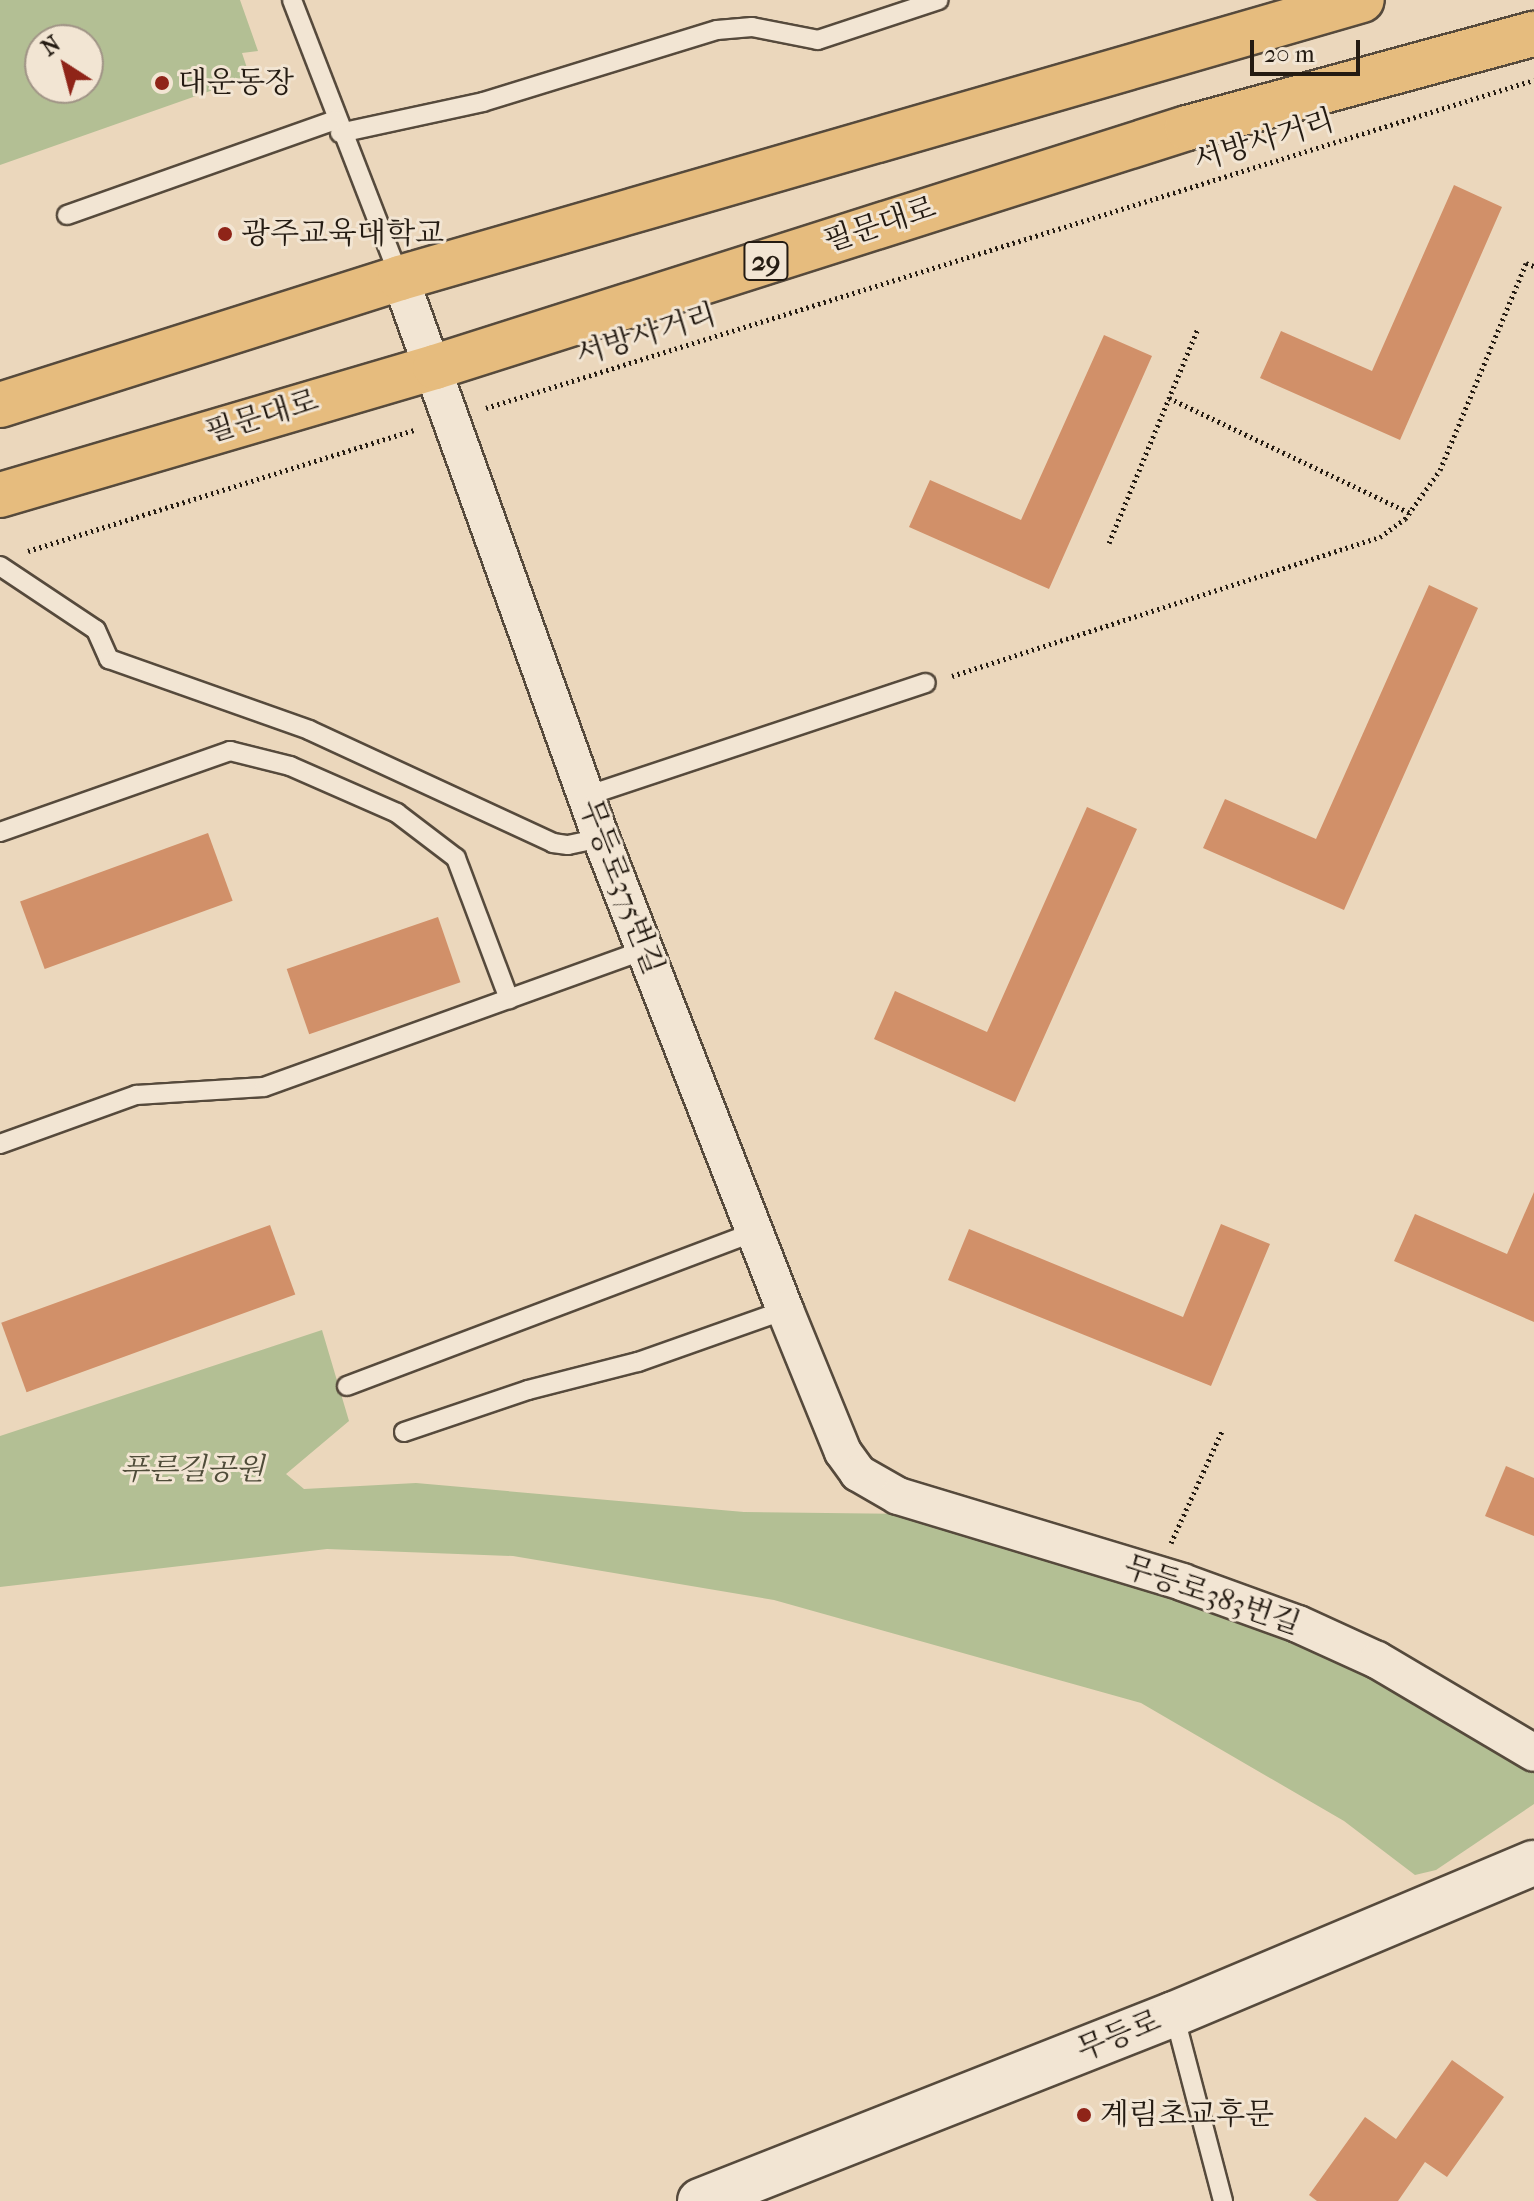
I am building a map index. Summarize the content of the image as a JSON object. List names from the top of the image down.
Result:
{
  "streets": {
    "main road": ["필문대로", "29"],
    "street": ["무등로375번길", "무등로383번길", "무등로"],
    "path": ["서방사거리"]
  },
  "crossings": [
    ["서방사거리", "무등로375번길"],
    ["필문대로", "무등로375번길"],
    ["무등로375번길", "무등로383번길"]
  ],
  "parks": ["푸른길공원"],
  "places": ["대운동장", "광주교육대학교", "계림초교후문"],
  "scale_bar": "20 m",
  "north": "top left"
}
